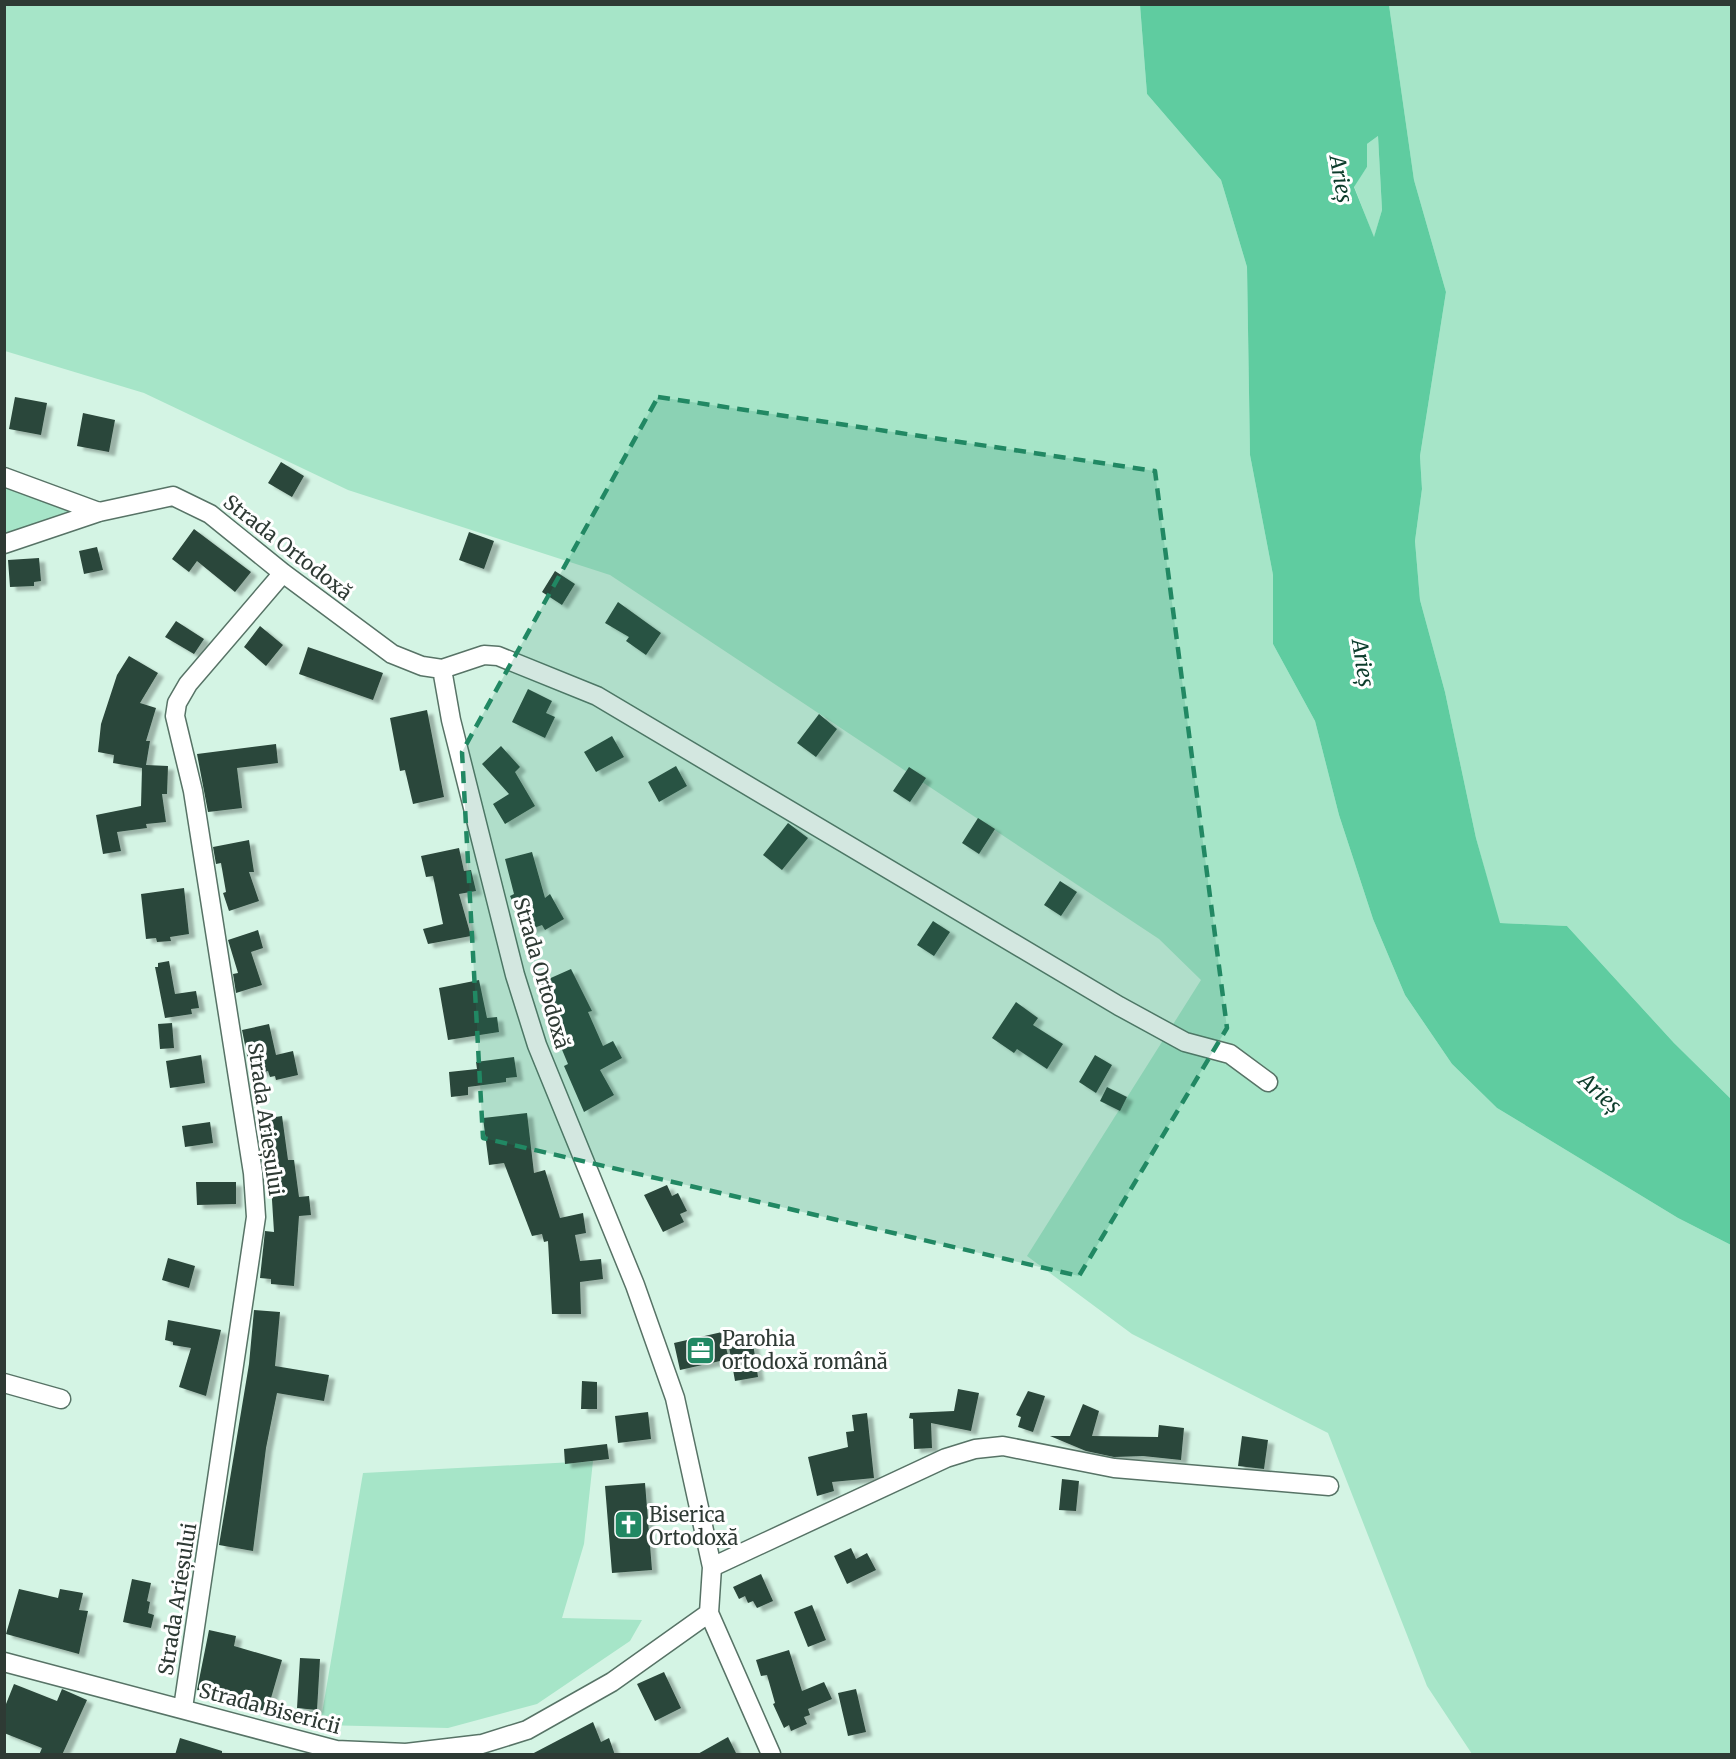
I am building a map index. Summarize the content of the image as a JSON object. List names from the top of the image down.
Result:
{
  "streets": {
    "street": ["Strada Ortodoxă", "Strada Arieșului", "Strada Bisericii"]
  },
  "crossings": [
    ["Strada Ortodoxă", "Strada Arieșului"],
    ["Strada Ortodoxă", "Strada Bisericii"],
    ["Strada Arieșului", "Strada Bisericii"]
  ],
  "water": ["Arieș"],
  "places": {
    "office": ["Parohia ortodoxă română"],
    "church": ["Biserica Ortodoxă"]
  }
}
